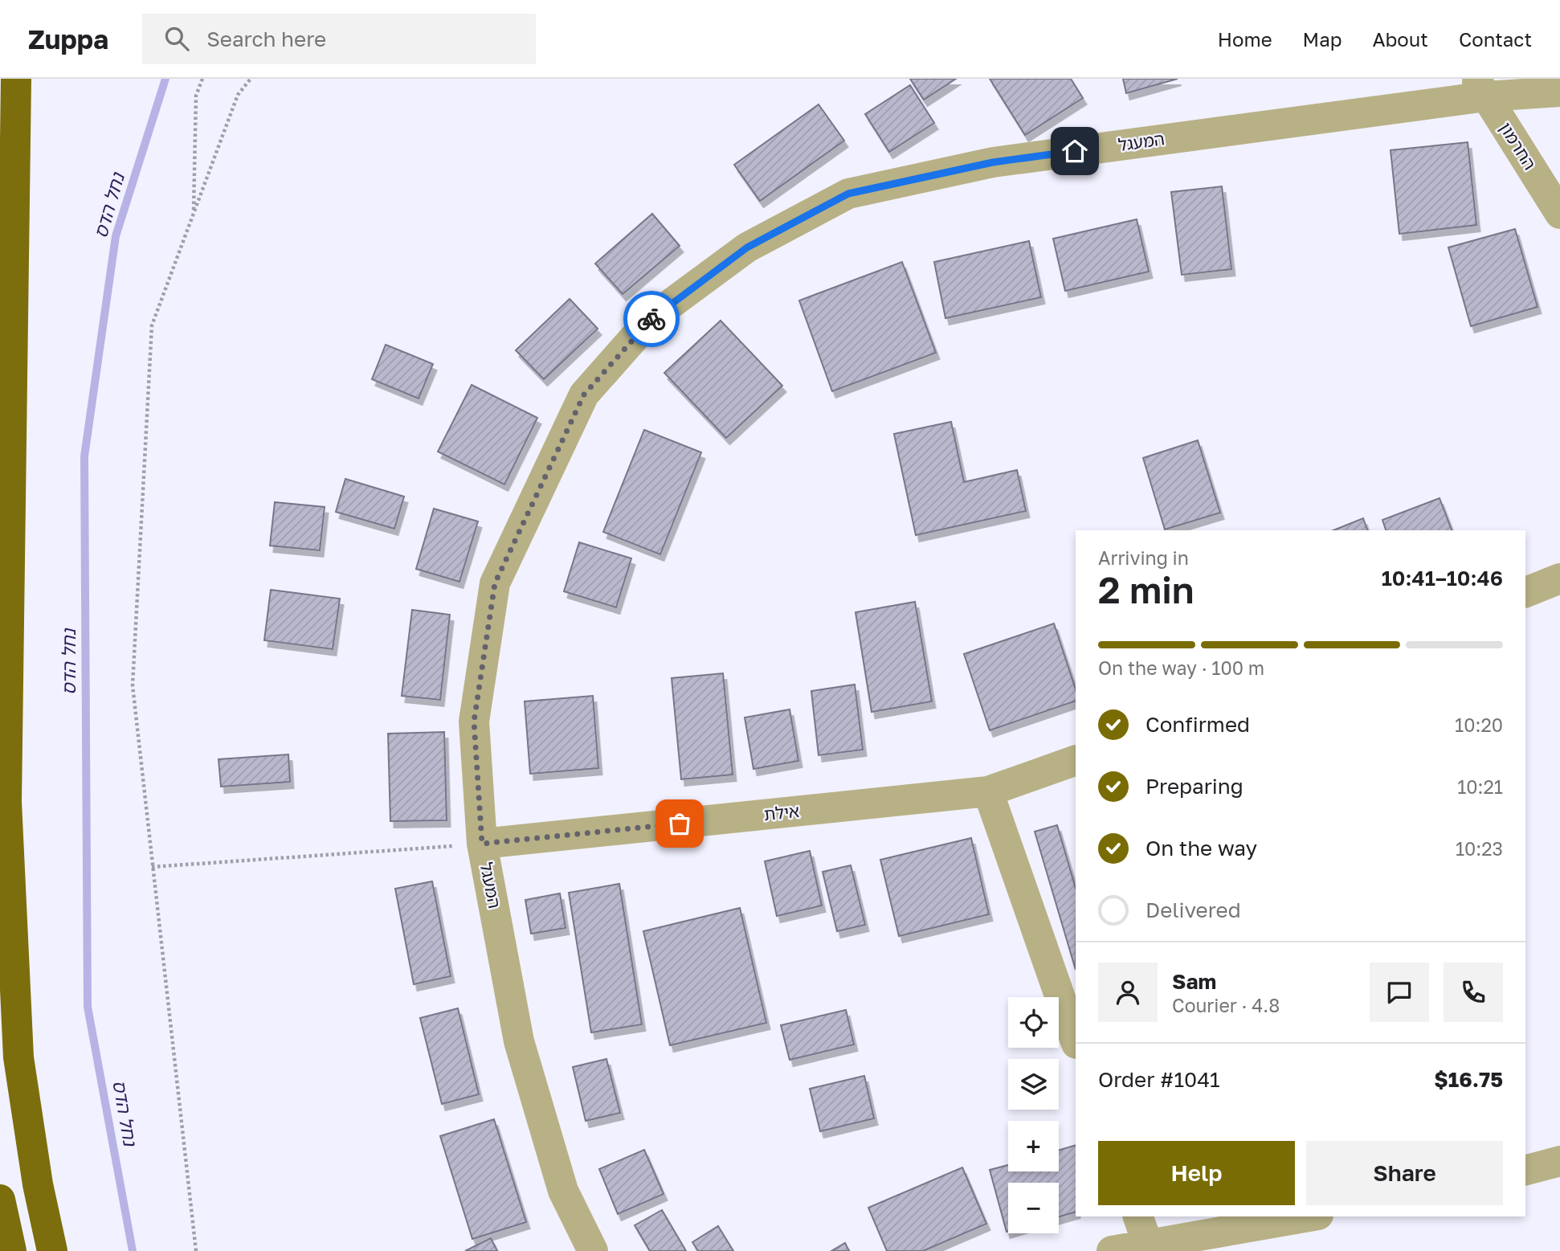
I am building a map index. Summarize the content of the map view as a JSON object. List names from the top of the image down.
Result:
{
  "streets": {
    "street": ["המעגל", "החרמון", "אילת"]
  },
  "crossings": [
    ["המעגל", "החרמון"],
    ["המעגל", "אילת"]
  ],
  "water": ["נחל הדס"],
  "page": {
    "header": "Zuppa",
    "search": "Search here",
    "nav": [
      "Home",
      "Map",
      "About",
      "Contact"
    ],
    "heading": ["2 min", "Arriving in", "10:41–10:46"],
    "panel": [
      "Sam",
      "Courier · 4.8",
      "Order #1041",
      "$16.75"
    ],
    "bar": "On the way · 100 m",
    "list": [
      ["Confirmed", "10:20"],
      ["Preparing", "10:21"],
      ["On the way", "10:23"],
      "Delivered"
    ],
    "map_buttons": ["+", "−"],
    "buttons": ["Help", "Share"]
  }
}
